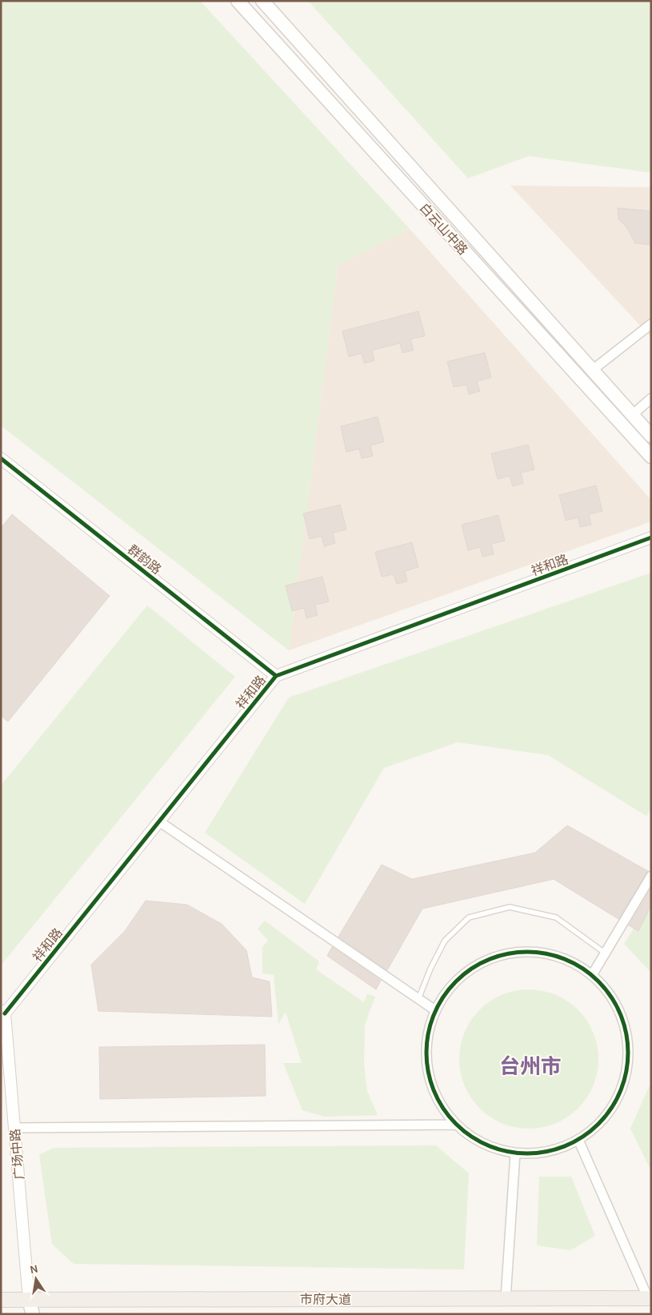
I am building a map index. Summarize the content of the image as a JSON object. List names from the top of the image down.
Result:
{
  "streets": {
    "main road": ["白云山中路", "市府大道"],
    "street": ["群韵路", "祥和路", "广场中路"]
  },
  "crossings": [
    ["群韵路", "祥和路"],
    ["祥和路", "广场中路"],
    ["广场中路", "市府大道"]
  ],
  "districts": ["台州市"],
  "north": "top"
}
